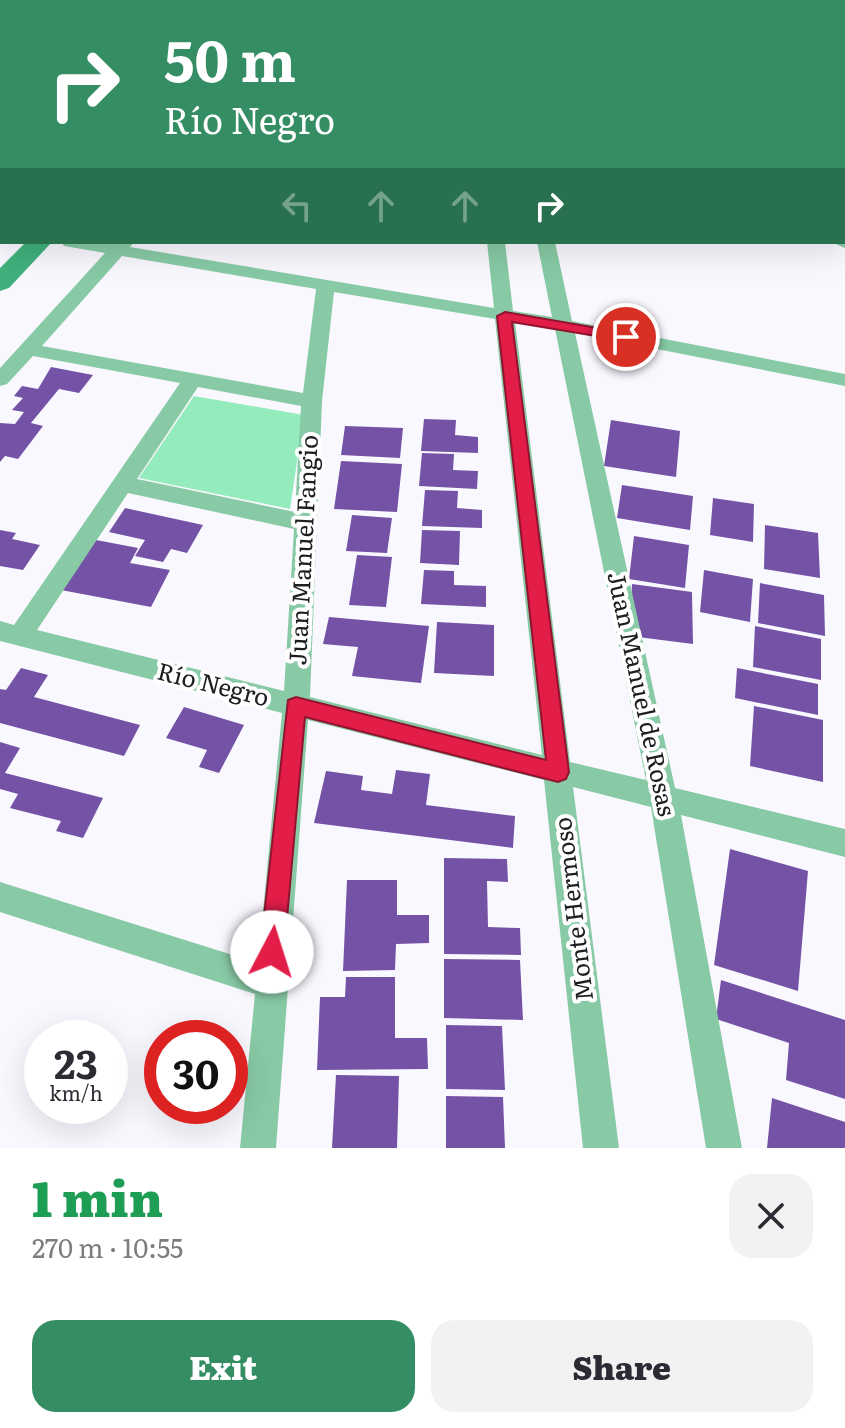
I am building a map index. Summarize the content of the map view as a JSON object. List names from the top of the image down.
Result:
{
  "streets": {
    "street": [
      "Juan Manuel Fangio",
      "Río Negro",
      "Juan Manuel de Rosas",
      "Monte Hermoso"
    ]
  },
  "crossings": [
    ["Juan Manuel Fangio", "Río Negro"],
    ["Río Negro", "Juan Manuel de Rosas"],
    ["Río Negro", "Monte Hermoso"]
  ],
  "page": {
    "turn": ["50 m", "Río Negro"],
    "speed": "23 km/h",
    "limit": "30",
    "heading": ["1 min", "270 m · 10:55"],
    "buttons": ["Exit", "Share"]
  }
}
